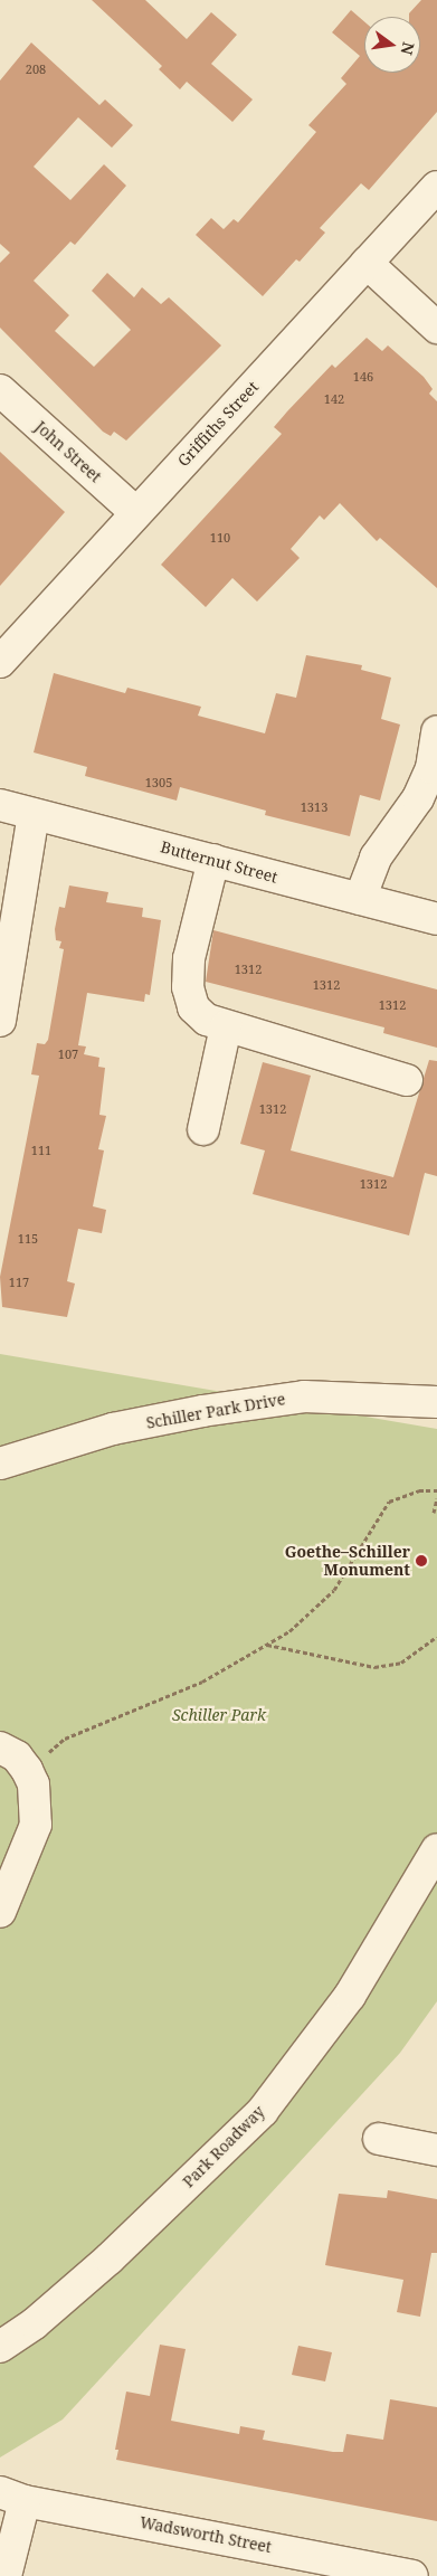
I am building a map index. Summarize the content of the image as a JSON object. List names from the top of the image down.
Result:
{
  "streets": {
    "street": [
      "Griffiths Street",
      "John Street",
      "Butternut Street",
      "Schiller Park Drive",
      "Park Roadway",
      "Wadsworth Street"
    ]
  },
  "crossings": [
    ["Griffiths Street", "John Street"]
  ],
  "parks": ["Schiller Park"],
  "places": ["Goethe–Schiller Monument"],
  "house_numbers": [
    "208",
    "146",
    "142",
    "110",
    "1305",
    "1313",
    "1312",
    "1312",
    "1312",
    "107",
    "1312",
    "111",
    "1312",
    "115",
    "117"
  ],
  "north": "right"
}
